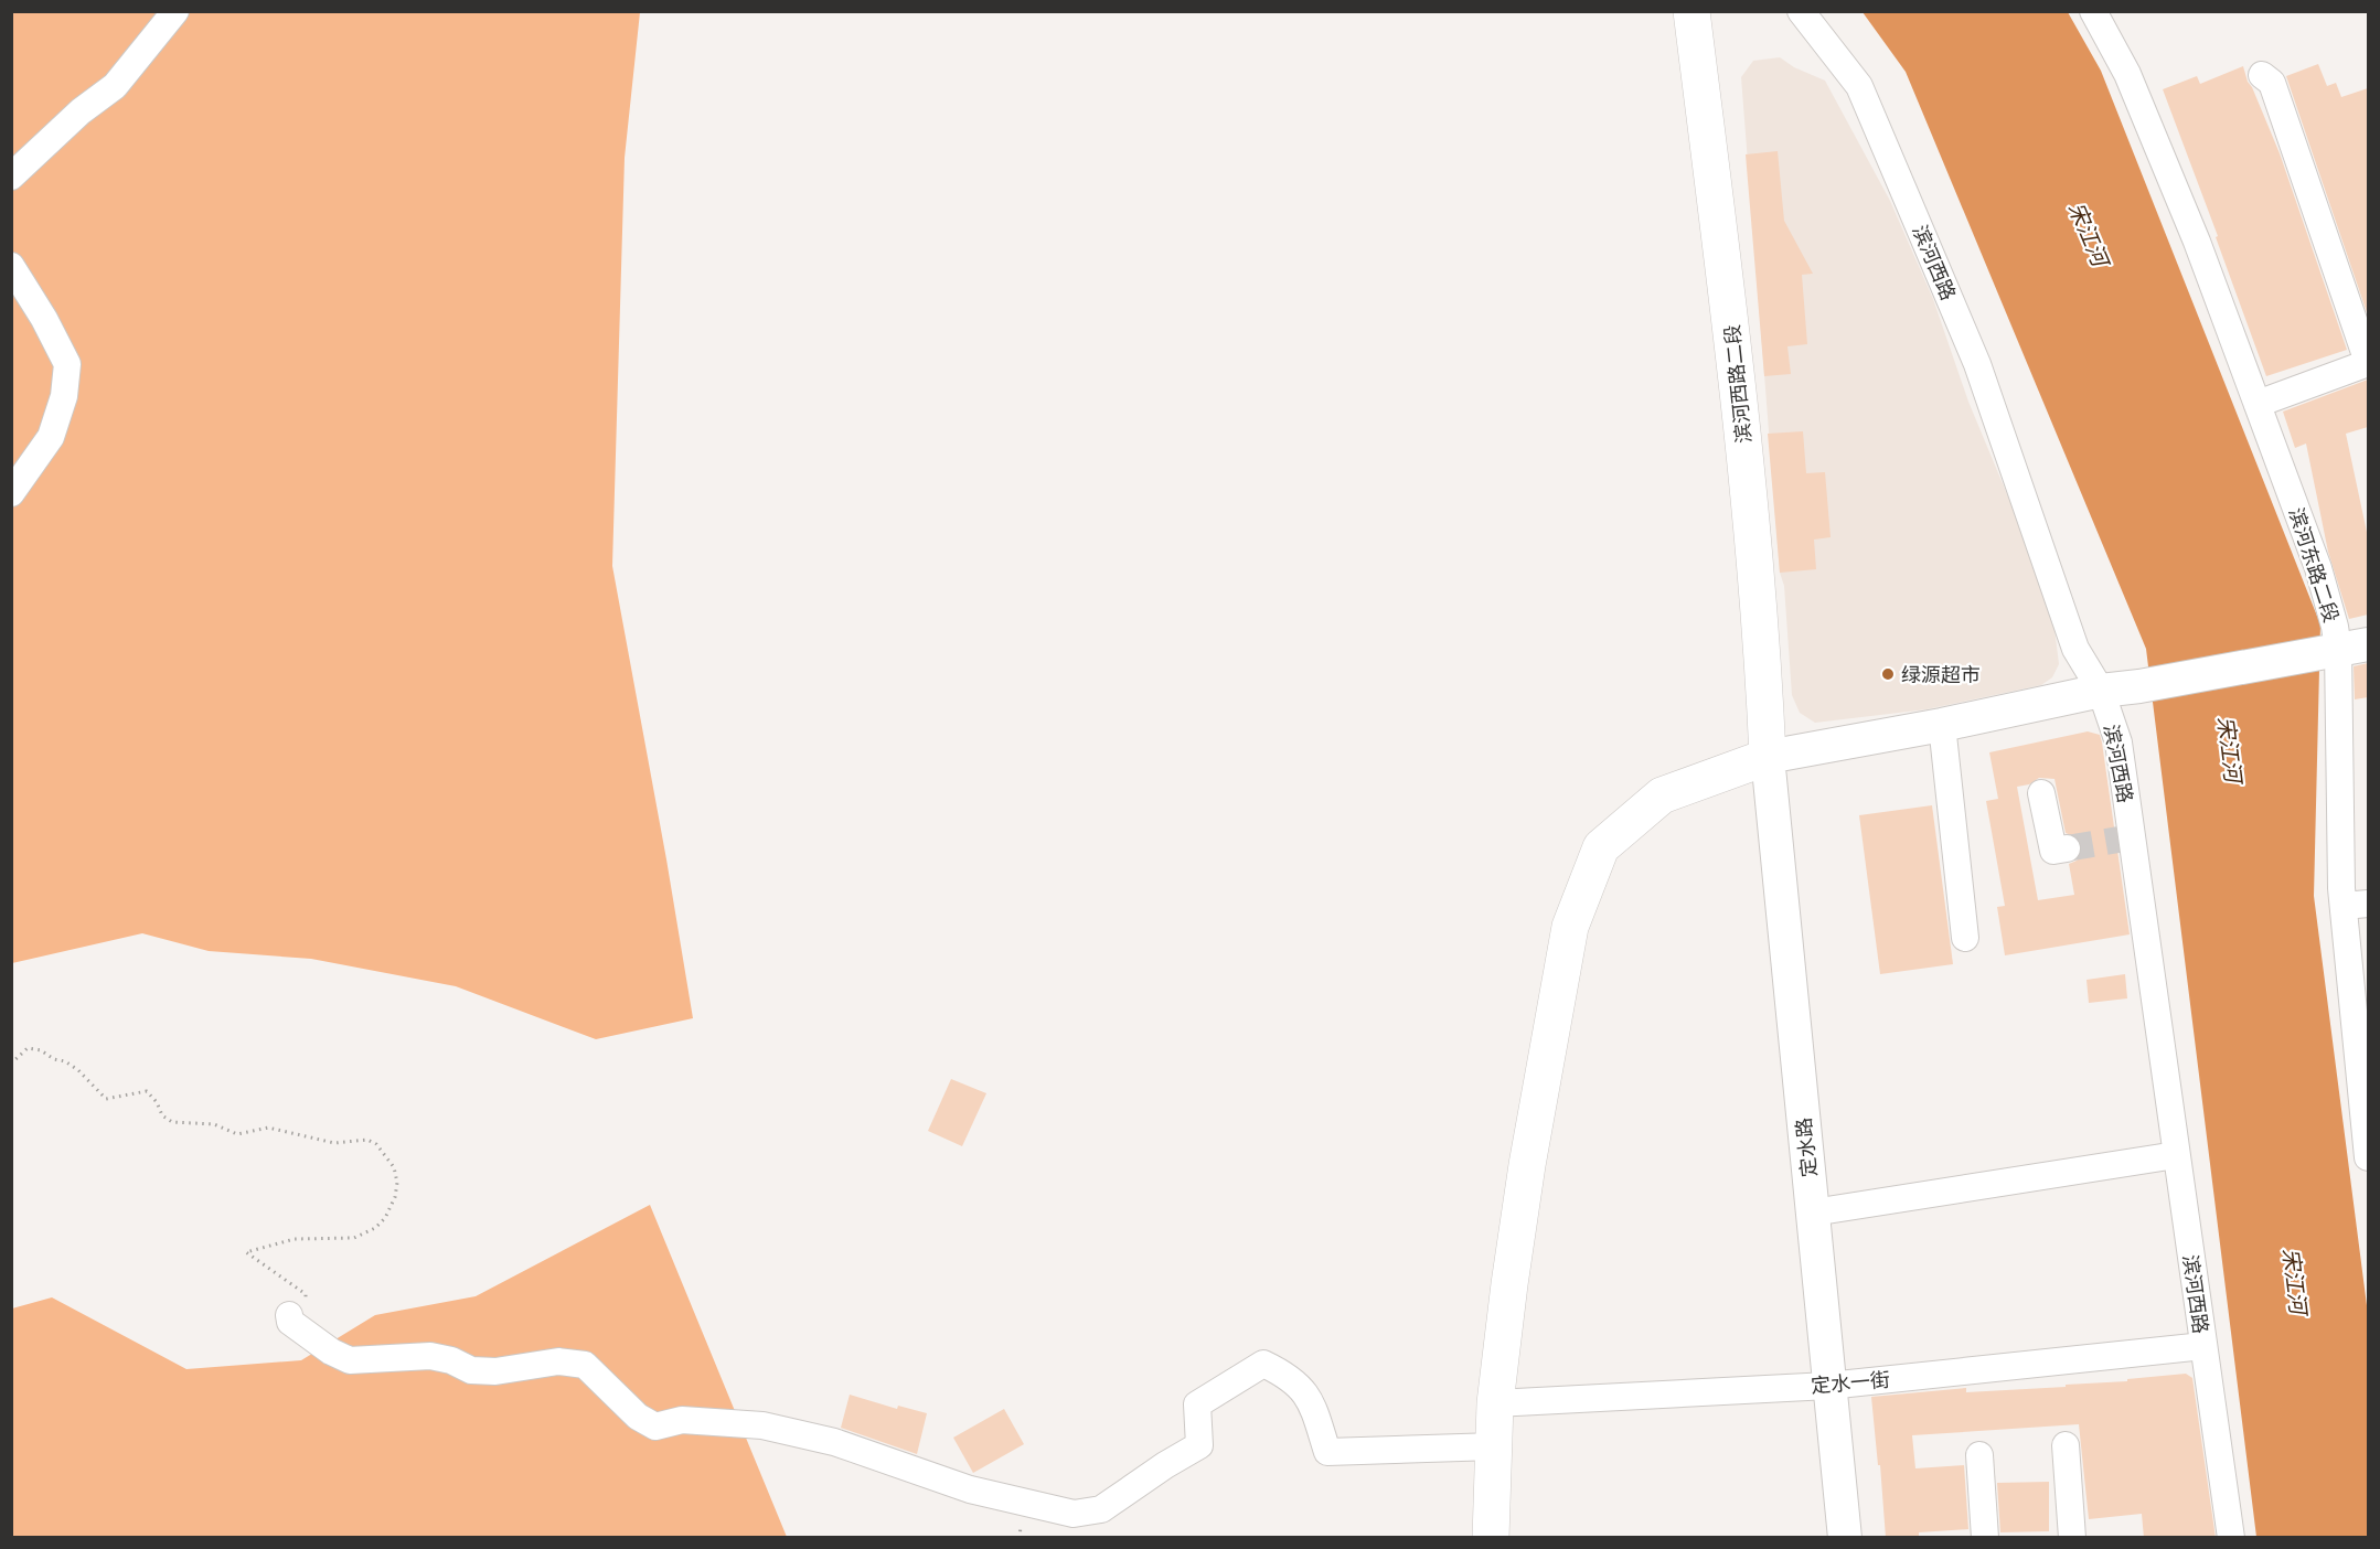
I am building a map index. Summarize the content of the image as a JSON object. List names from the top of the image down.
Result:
{
  "streets": {
    "highway": ["滨河西路二段"],
    "main road": ["定水路"],
    "street": ["滨河西路", "滨河东路二段", "定水一街"]
  },
  "crossings": [
    ["滨河西路", "定水一街"],
    ["滨河西路二段", "定水路"],
    ["定水路", "定水一街"]
  ],
  "water": ["宋江河"],
  "places": ["绿源超市"]
}
